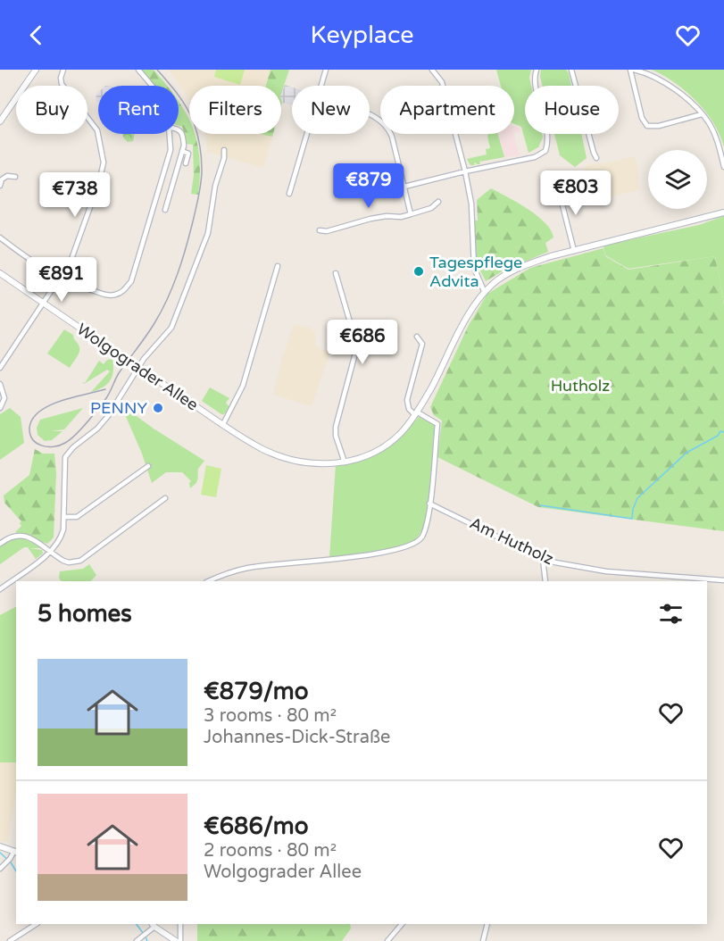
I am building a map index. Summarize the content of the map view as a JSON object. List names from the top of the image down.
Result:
{
  "streets": {
    "main road": ["Wolgograder Allee"],
    "street": ["Am Hutholz"]
  },
  "parks": ["Hutholz"],
  "places": ["Tagespflege Advita", "PENNY"],
  "page": {
    "header": "Keyplace",
    "chip": [
      "Buy",
      "Rent",
      "Filters",
      "New",
      "Apartment",
      "House"
    ],
    "price": [
      "€879",
      "€803",
      "€738",
      "€891",
      "€686"
    ],
    "heading": "5 homes",
    "list": [
      {
        "name": "€879/mo",
        "note": "3 rooms · 80 m² · Johannes-Dick-Straße"
      },
      {
        "name": "€686/mo",
        "note": "2 rooms · 80 m² · Wolgograder Allee"
      }
    ]
  }
}
